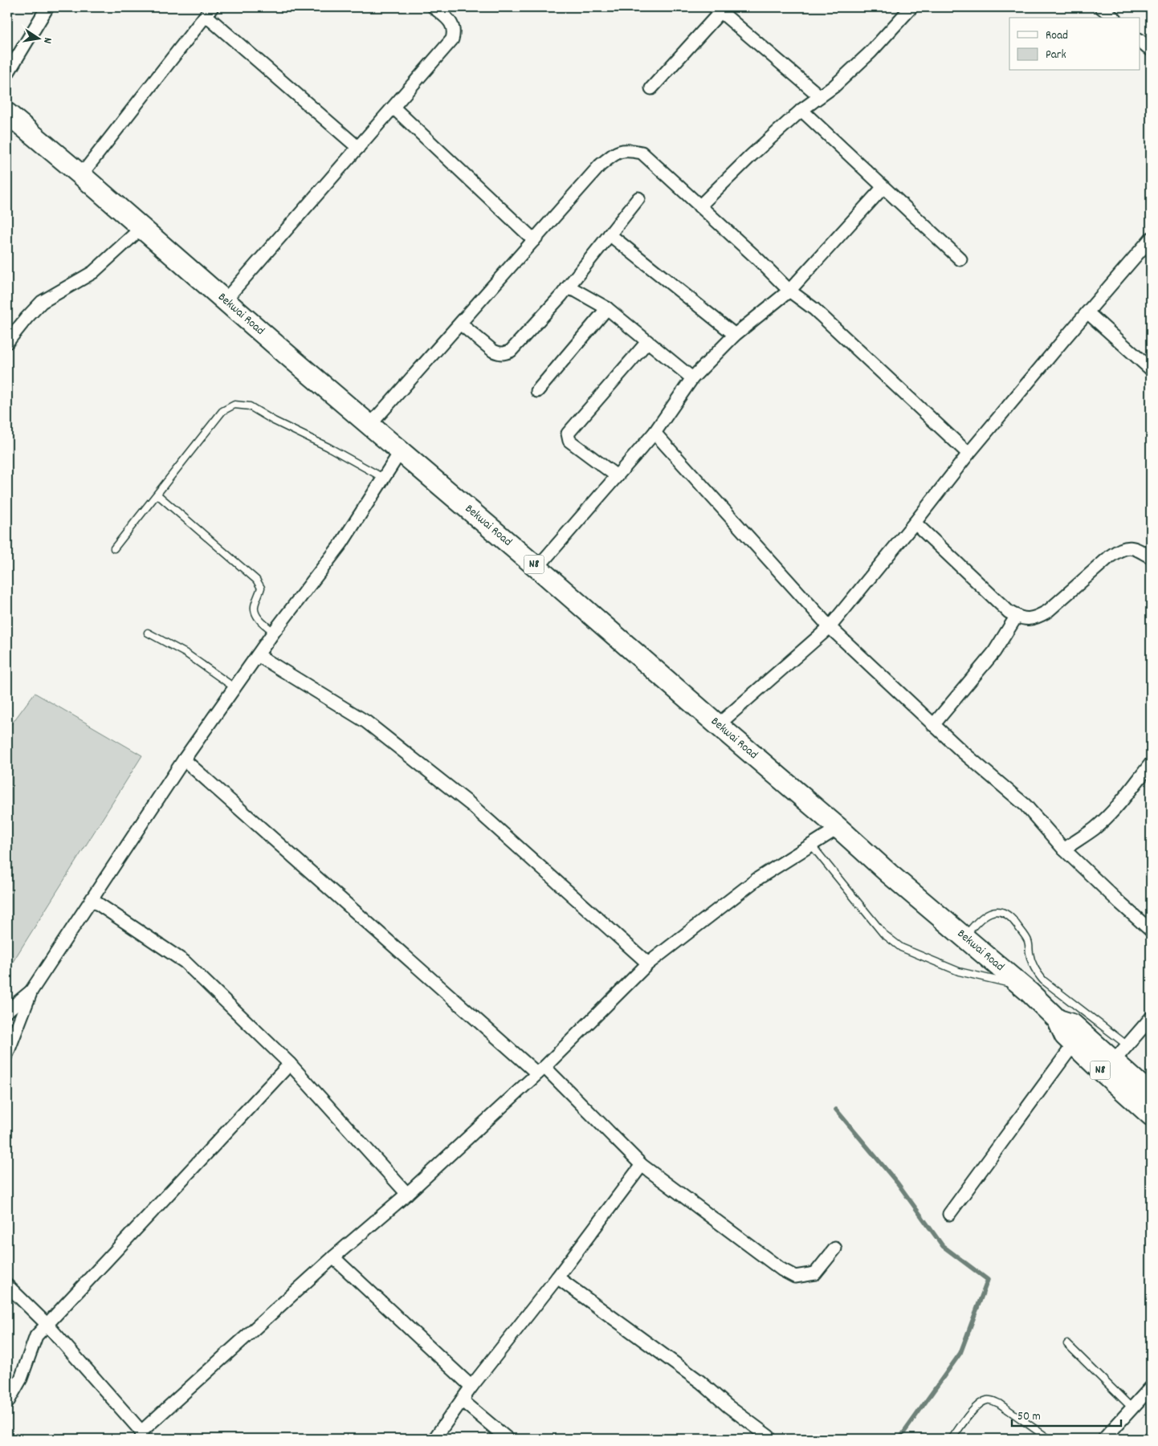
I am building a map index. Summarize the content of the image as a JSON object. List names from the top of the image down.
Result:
{
  "streets": {
    "highway": ["Bekwai Road", "N8"]
  },
  "legend": ["Road", "Park"],
  "scale_bar": "50 m",
  "north": "right"
}
